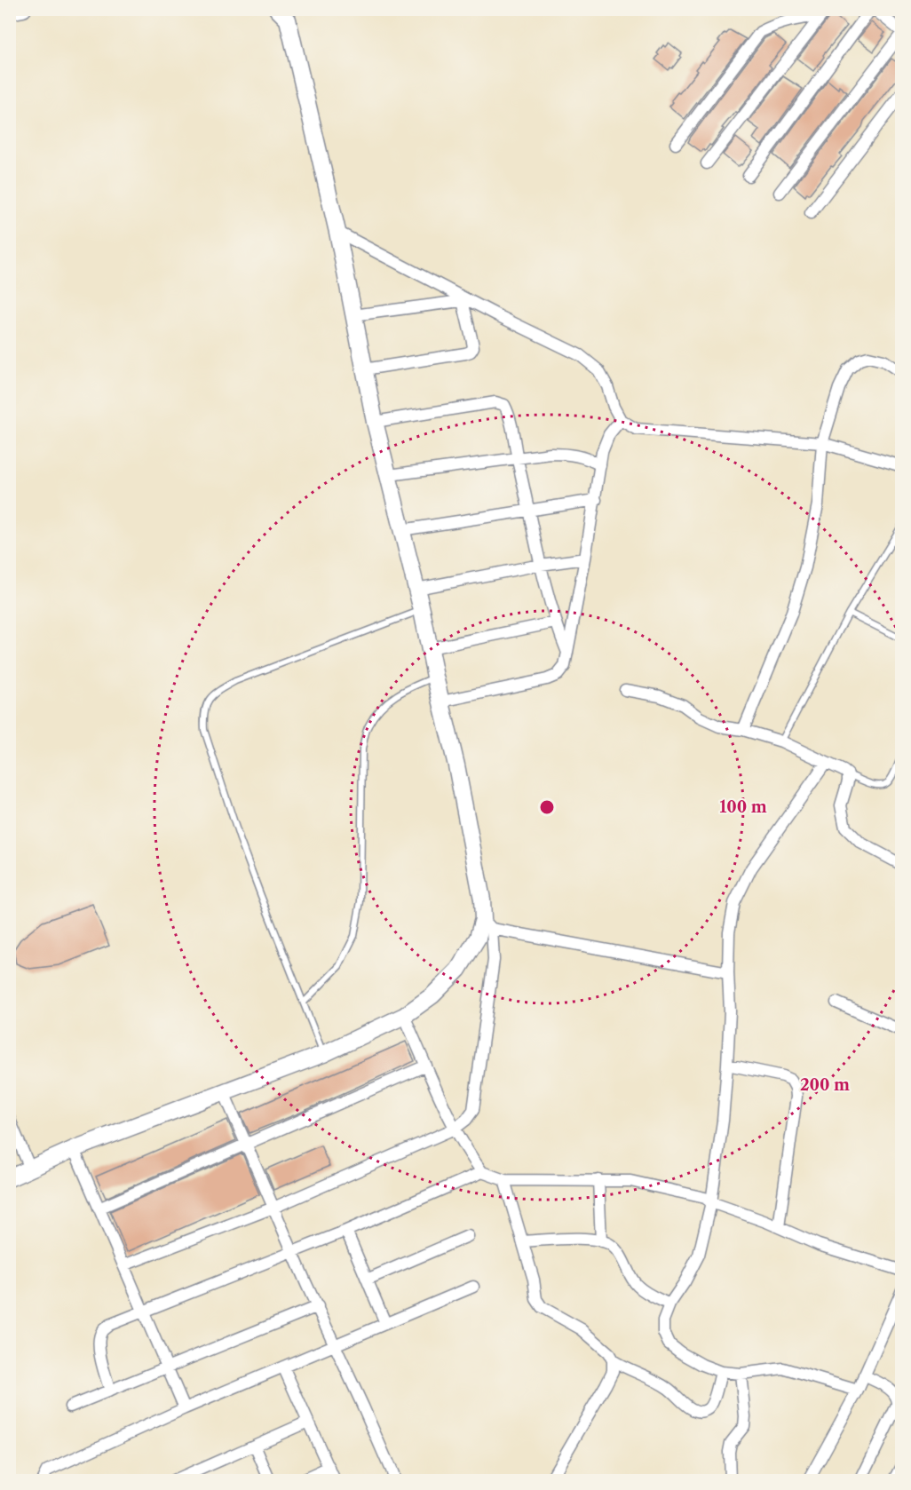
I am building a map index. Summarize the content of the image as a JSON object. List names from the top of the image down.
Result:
{
  "rings": ["100 m", "200 m"]
}
